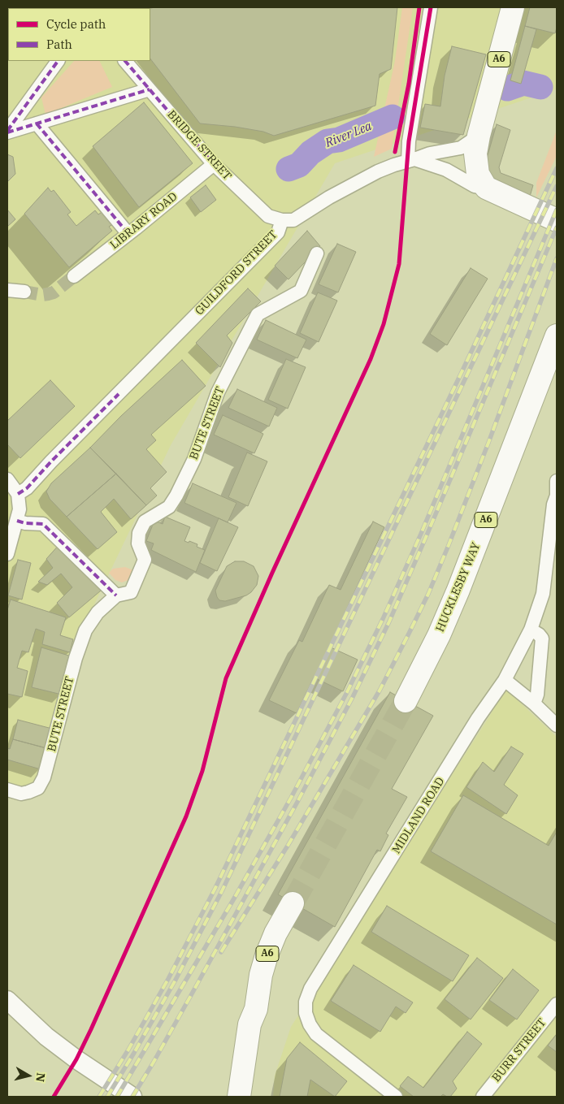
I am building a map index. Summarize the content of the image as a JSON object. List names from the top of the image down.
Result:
{
  "streets": {
    "highway": ["A6", "HUCKLESBY WAY"],
    "street": [
      "BRIDGE STREET",
      "LIBRARY ROAD",
      "GUILDFORD STREET",
      "BUTE STREET",
      "MIDLAND ROAD",
      "BURR STREET"
    ]
  },
  "crossings": [
    ["A6", "GUILDFORD STREET"],
    ["BRIDGE STREET", "LIBRARY ROAD"],
    ["BRIDGE STREET", "GUILDFORD STREET"]
  ],
  "water": ["River Lea"],
  "legend": ["Cycle path", "Path"],
  "north": "right"
}
